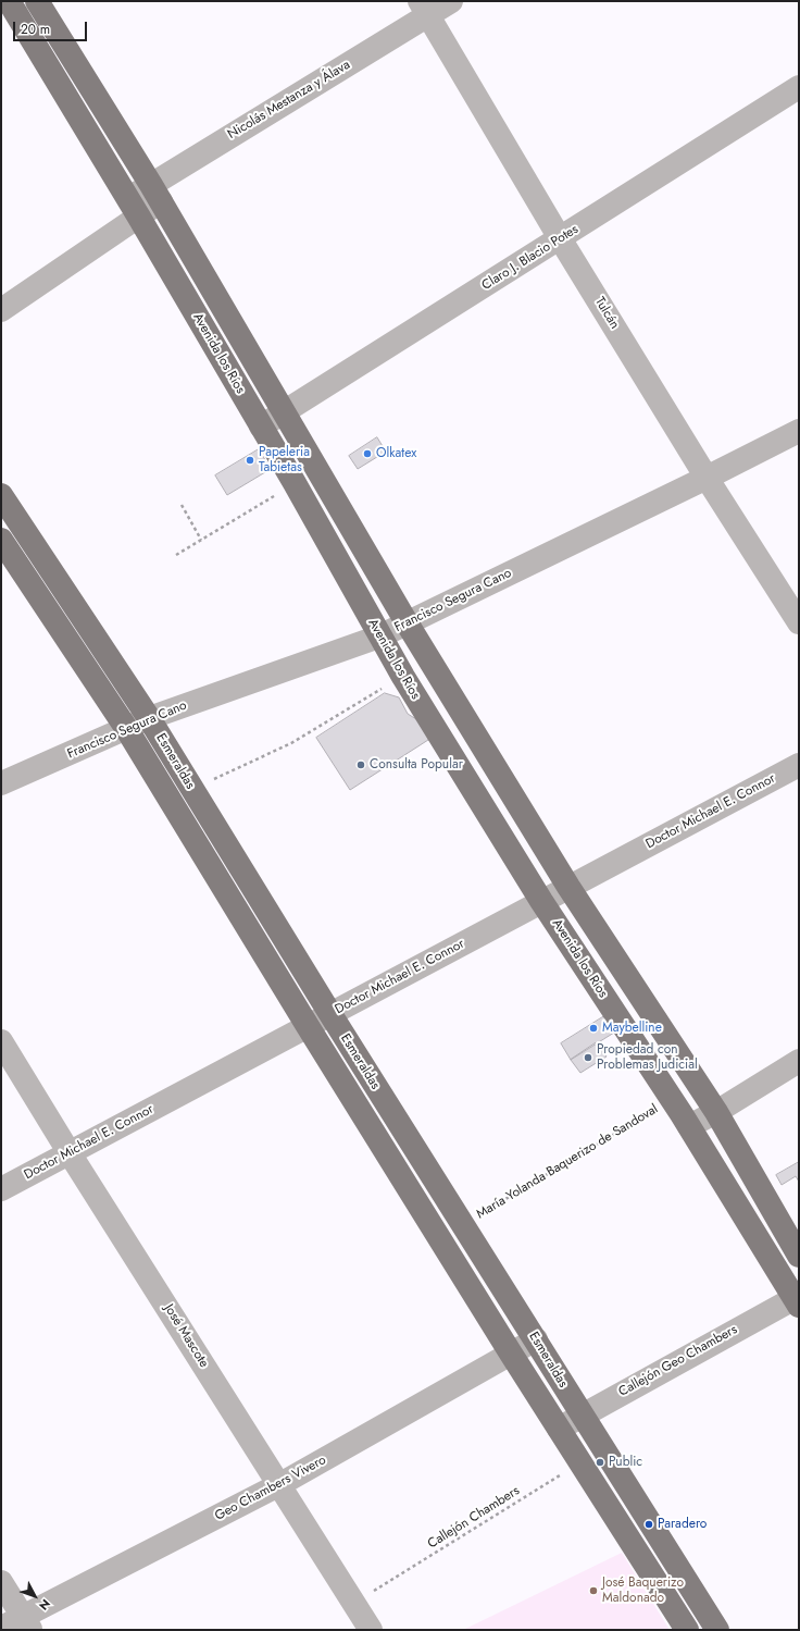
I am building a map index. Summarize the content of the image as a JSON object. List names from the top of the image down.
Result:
{
  "streets": {
    "main road": ["Avenida los Ríos", "Esmeraldas"],
    "street": [
      "Nicolás Mestanza y Álava",
      "Claro J. Blacio Potes",
      "Tulcán",
      "Francisco Segura Cano",
      "Doctor Michael E. Connor",
      "José Mascote",
      "Callejón Geo Chambers",
      "Geo Chambers Vivero"
    ],
    "path": ["María Yolanda Baquerizo de Sandoval", "Callejón Chambers"]
  },
  "crossings": [
    ["Nicolás Mestanza y Álava", "Tulcán"],
    ["Nicolás Mestanza y Álava", "Avenida los Ríos"],
    ["Claro J. Blacio Potes", "Tulcán"],
    ["Claro J. Blacio Potes", "Avenida los Ríos"],
    ["Tulcán", "Francisco Segura Cano"],
    ["Avenida los Ríos", "Francisco Segura Cano"],
    ["Avenida los Ríos", "Doctor Michael E. Connor"],
    ["Avenida los Ríos", "María Yolanda Baquerizo de Sandoval"],
    ["Avenida los Ríos", "Callejón Geo Chambers"],
    ["Francisco Segura Cano", "Esmeraldas"],
    ["Esmeraldas", "Doctor Michael E. Connor"],
    ["Esmeraldas", "María Yolanda Baquerizo de Sandoval"],
    ["Esmeraldas", "Callejón Geo Chambers"],
    ["Esmeraldas", "Geo Chambers Vivero"],
    ["Esmeraldas", "Callejón Chambers"],
    ["Doctor Michael E. Connor", "José Mascote"],
    ["José Mascote", "Geo Chambers Vivero"],
    ["José Mascote", "Callejón Chambers"]
  ],
  "places": [
    "Olkatex",
    "Papeleria Tabietas",
    "Consulta Popular",
    "Maybelline",
    "Propiedad con Problemas Judicial",
    "Public",
    "Paradero",
    "José Baquerizo Maldonado"
  ],
  "scale_bar": "20 m",
  "north": "bottom right"
}
